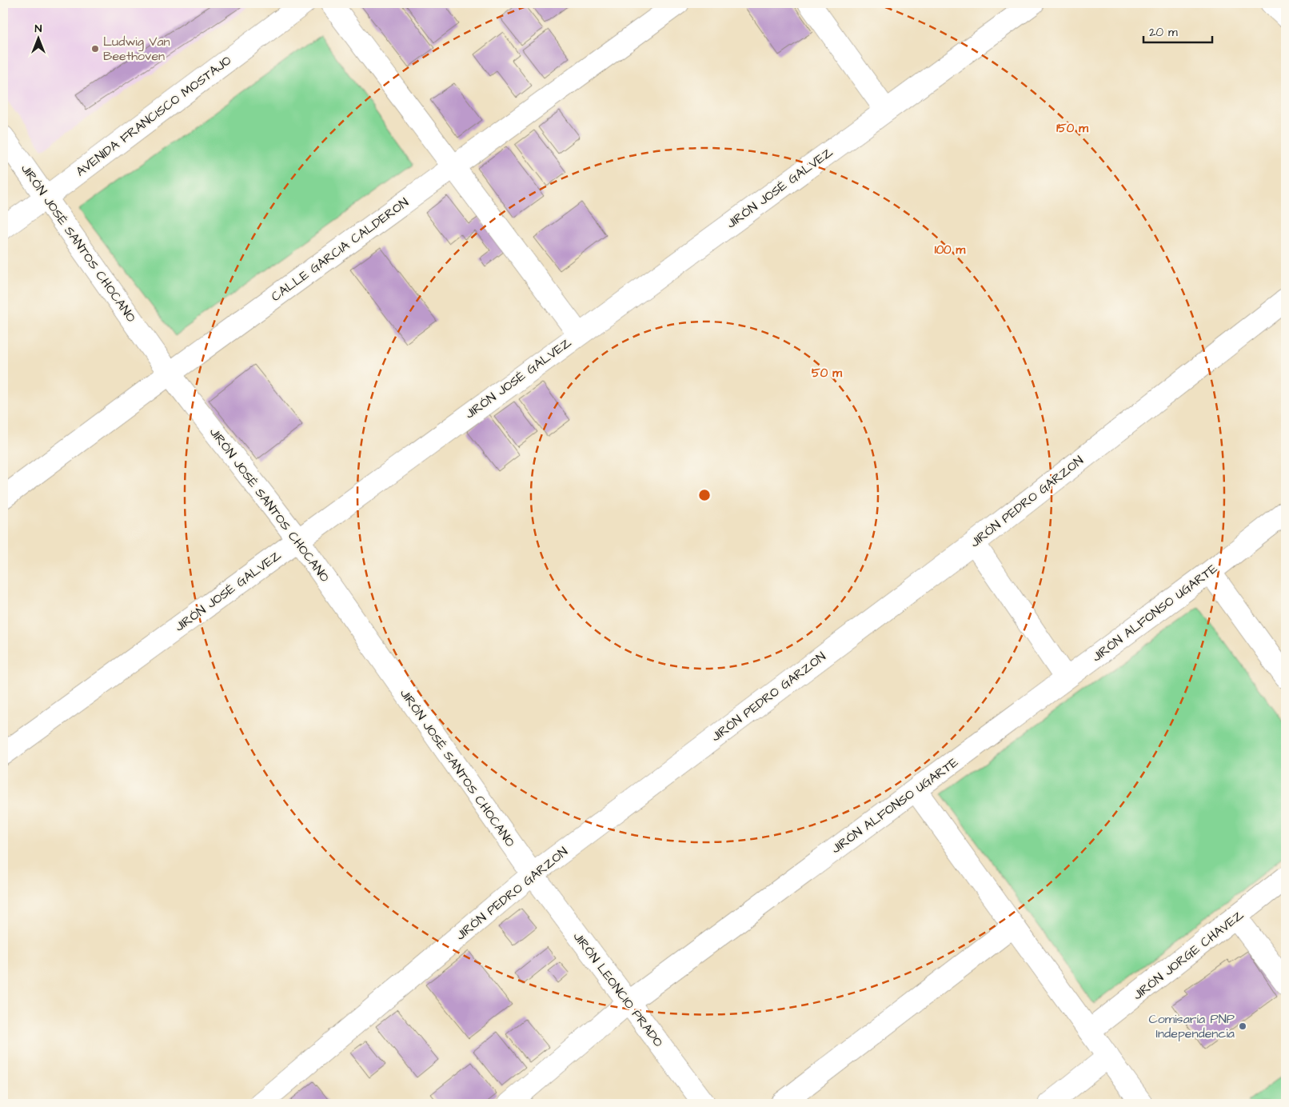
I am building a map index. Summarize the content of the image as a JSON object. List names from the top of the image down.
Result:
{
  "streets": {
    "street": [
      "AVENIDA FRANCISCO MOSTAJO",
      "JIRÓN JOSÉ GALVEZ",
      "JIRÓN JOSÉ SANTOS CHOCANO",
      "CALLE GARCIA CALDERON",
      "JIRÓN PEDRO GARZON",
      "JIRÓN ALFONSO UGARTE",
      "JIRÓN JORGE CHAVEZ",
      "JIRÓN LEONCIO PRADO"
    ]
  },
  "crossings": [
    ["AVENIDA FRANCISCO MOSTAJO", "JIRÓN JOSÉ SANTOS CHOCANO"],
    ["JIRÓN JOSÉ GALVEZ", "JIRÓN JOSÉ SANTOS CHOCANO"],
    ["JIRÓN JOSÉ SANTOS CHOCANO", "CALLE GARCIA CALDERON"],
    ["JIRÓN JOSÉ SANTOS CHOCANO", "JIRÓN PEDRO GARZON"],
    ["JIRÓN JOSÉ SANTOS CHOCANO", "JIRÓN LEONCIO PRADO"],
    ["JIRÓN PEDRO GARZON", "JIRÓN LEONCIO PRADO"],
    ["JIRÓN ALFONSO UGARTE", "JIRÓN LEONCIO PRADO"]
  ],
  "places": ["Ludwig Van Beethoven", "Comisaría PNP Independencia"],
  "scale_bar": "20 m",
  "north": "top",
  "rings": ["150 m", "100 m", "50 m"]
}
